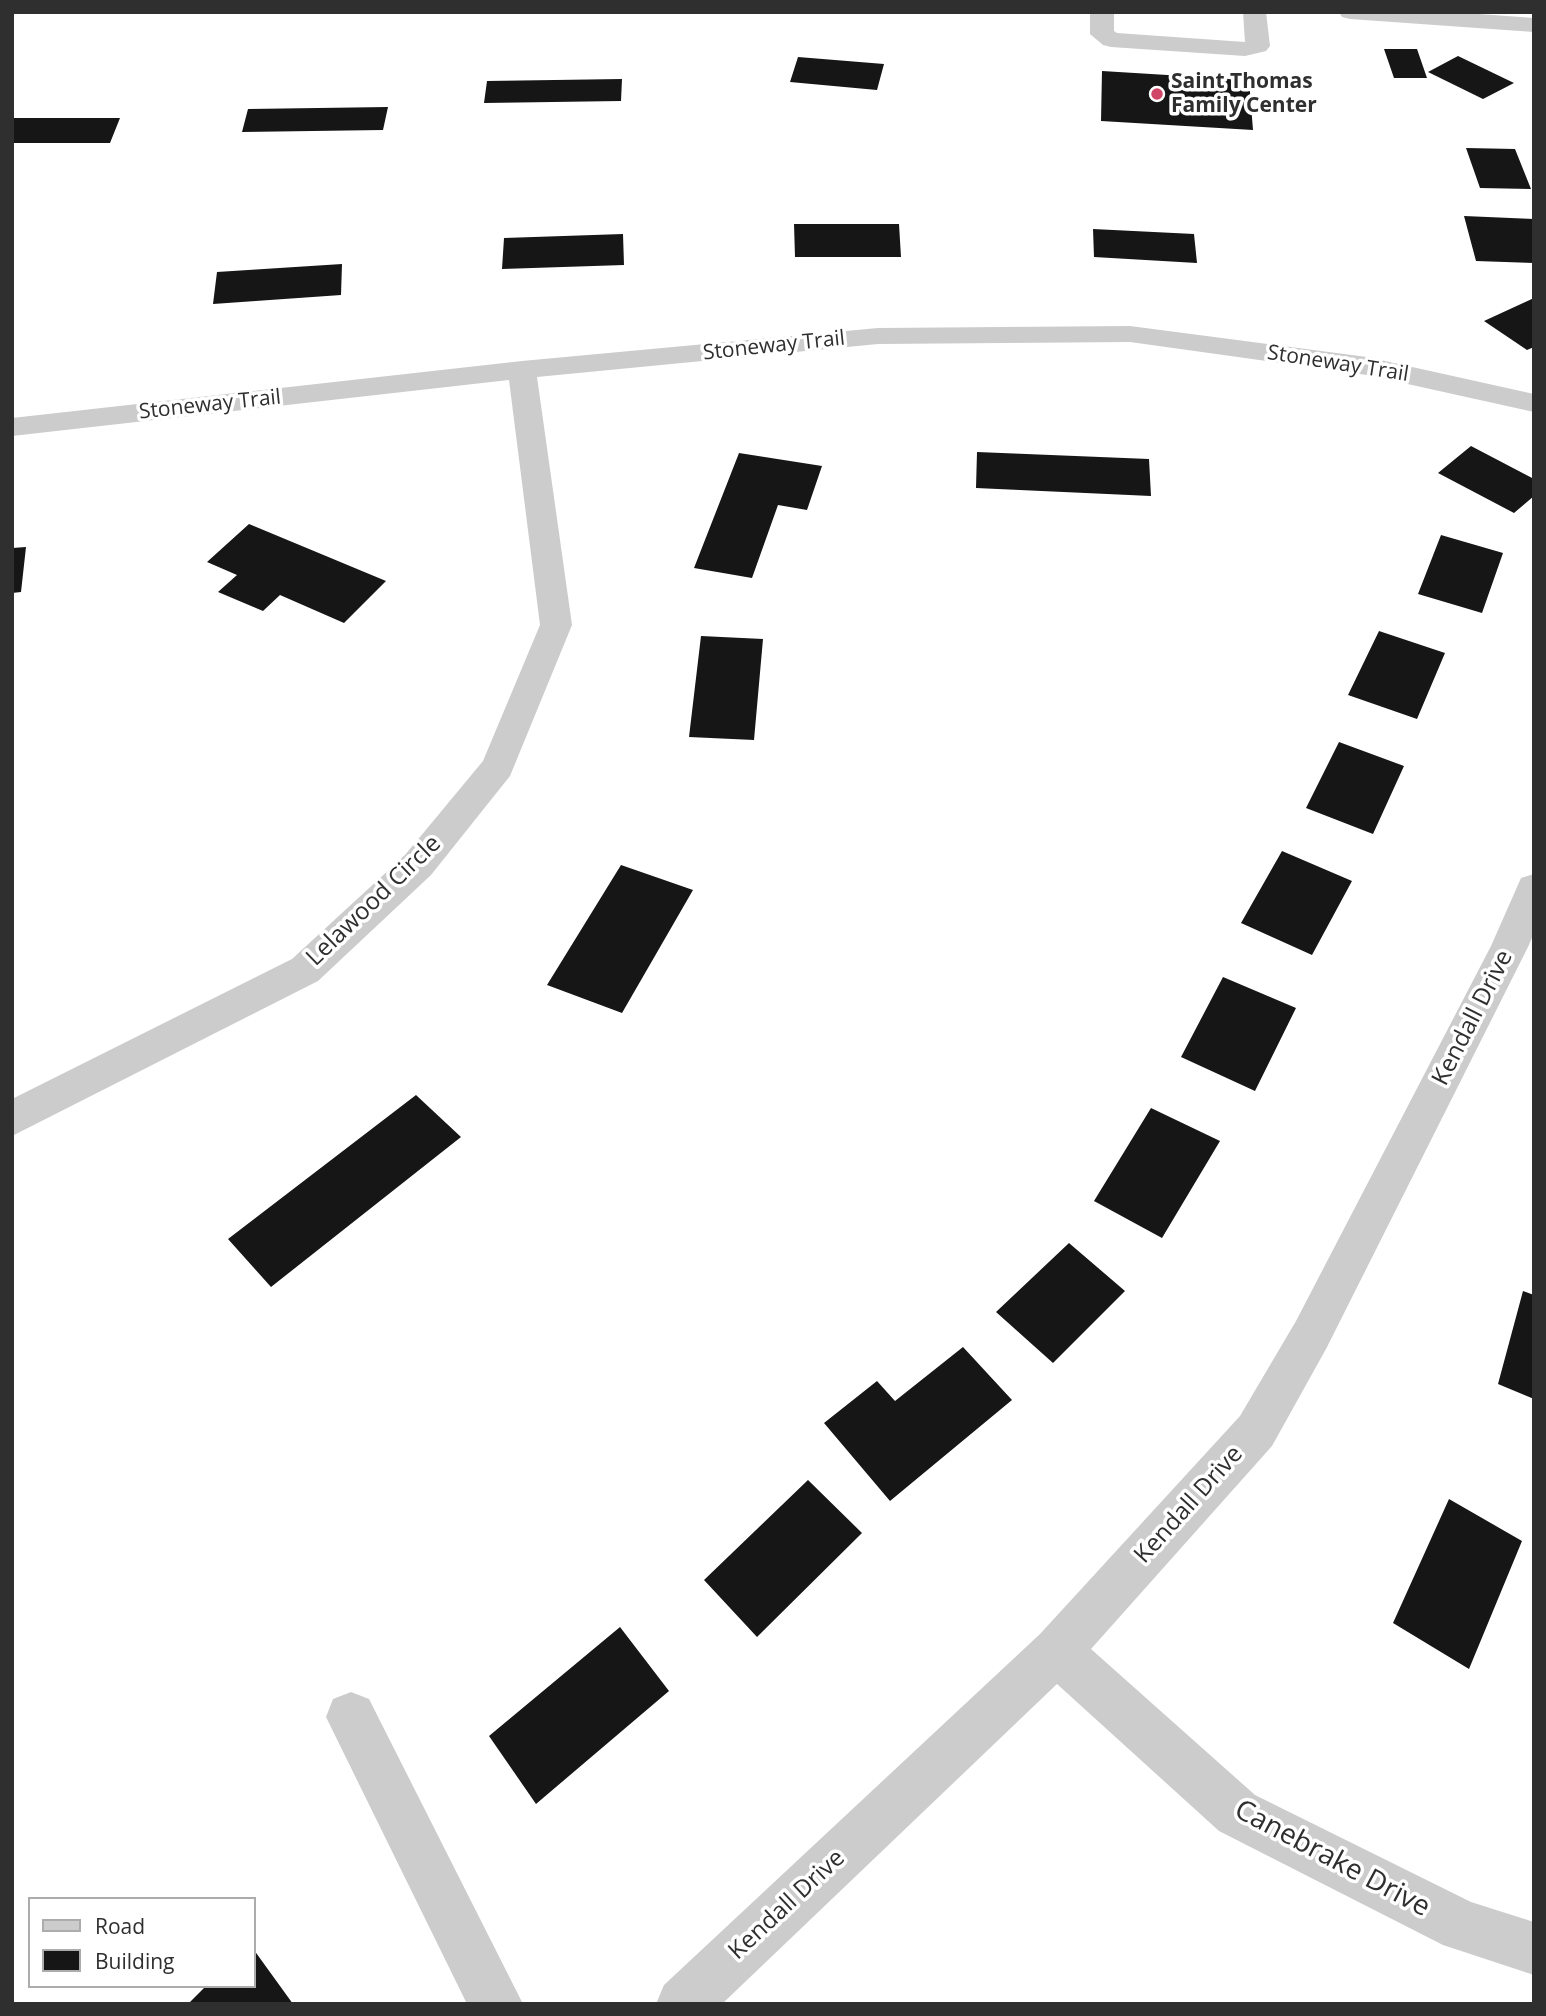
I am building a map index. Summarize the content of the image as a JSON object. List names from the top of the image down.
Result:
{
  "streets": {
    "street": [
      "Stoneway Trail",
      "Lelawood Circle",
      "Kendall Drive",
      "Canebrake Drive"
    ]
  },
  "crossings": [
    ["Stoneway Trail", "Lelawood Circle"],
    ["Kendall Drive", "Canebrake Drive"]
  ],
  "places": ["Saint Thomas Family Center"],
  "legend": ["Road", "Building"]
}
